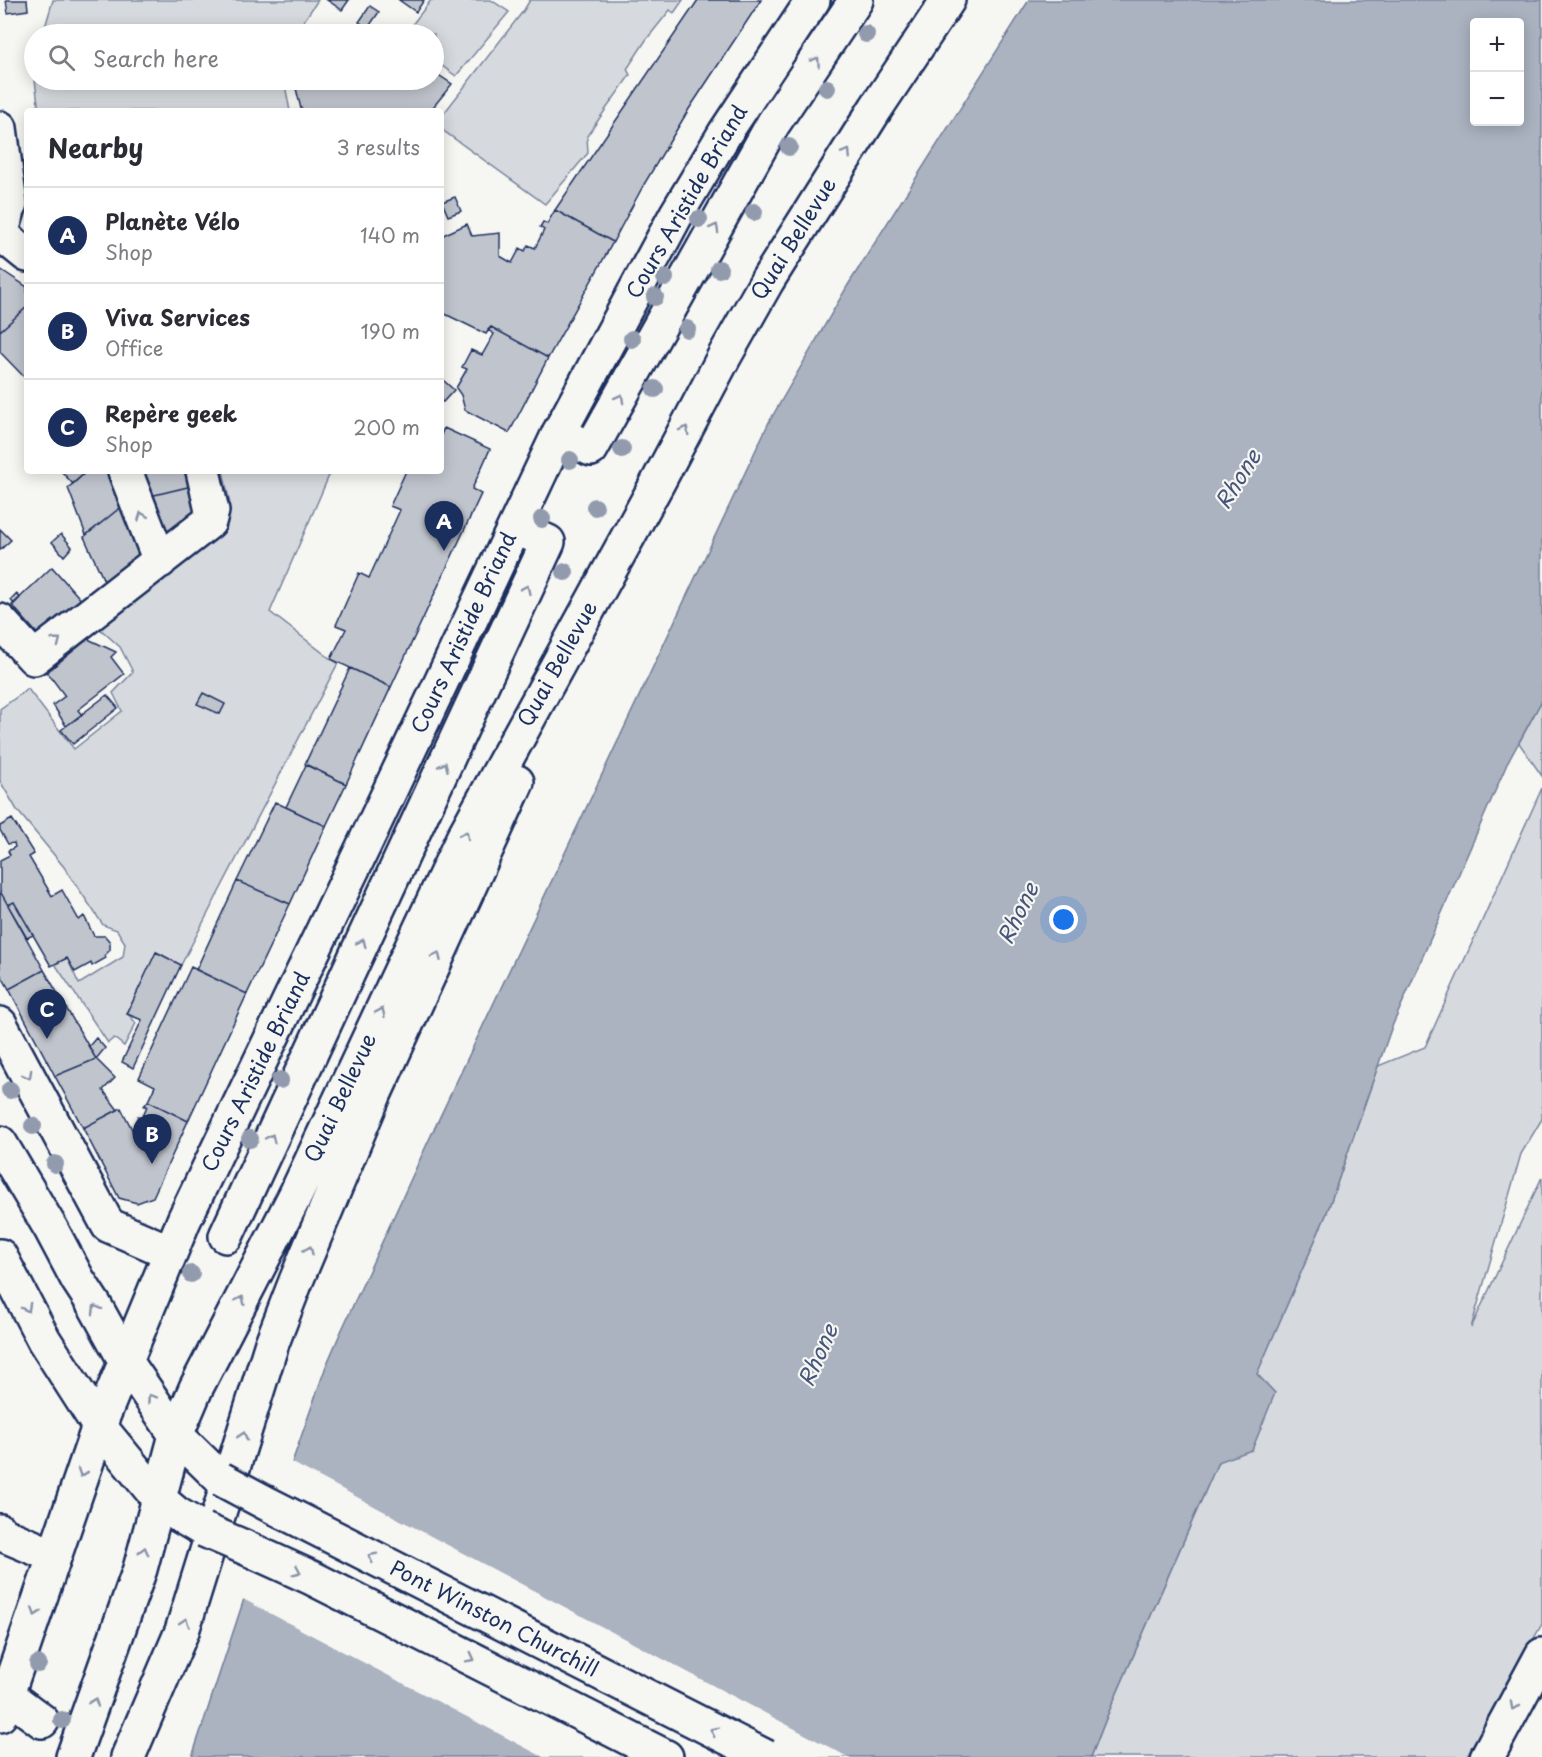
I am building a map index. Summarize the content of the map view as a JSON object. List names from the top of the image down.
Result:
{
  "streets": {
    "main road": ["Cours Aristide Briand", "Quai Bellevue", "Pont Winston Churchill"]
  },
  "crossings": [
    ["Cours Aristide Briand", "Pont Winston Churchill"],
    ["Quai Bellevue", "Pont Winston Churchill"]
  ],
  "water": ["Rhone"],
  "page": {
    "map_buttons": ["+", "−"],
    "search": "Search here",
    "heading": ["Nearby", "3 results"],
    "list": [
      {
        "mark": "A",
        "name": "Planète Vélo",
        "note": "Shop",
        "value": "140 m"
      },
      {
        "mark": "B",
        "name": "Viva Services",
        "note": "Office",
        "value": "190 m"
      },
      {
        "mark": "C",
        "name": "Repère geek",
        "note": "Shop",
        "value": "200 m"
      }
    ],
    "pins": ["A", "C", "B"]
  }
}
